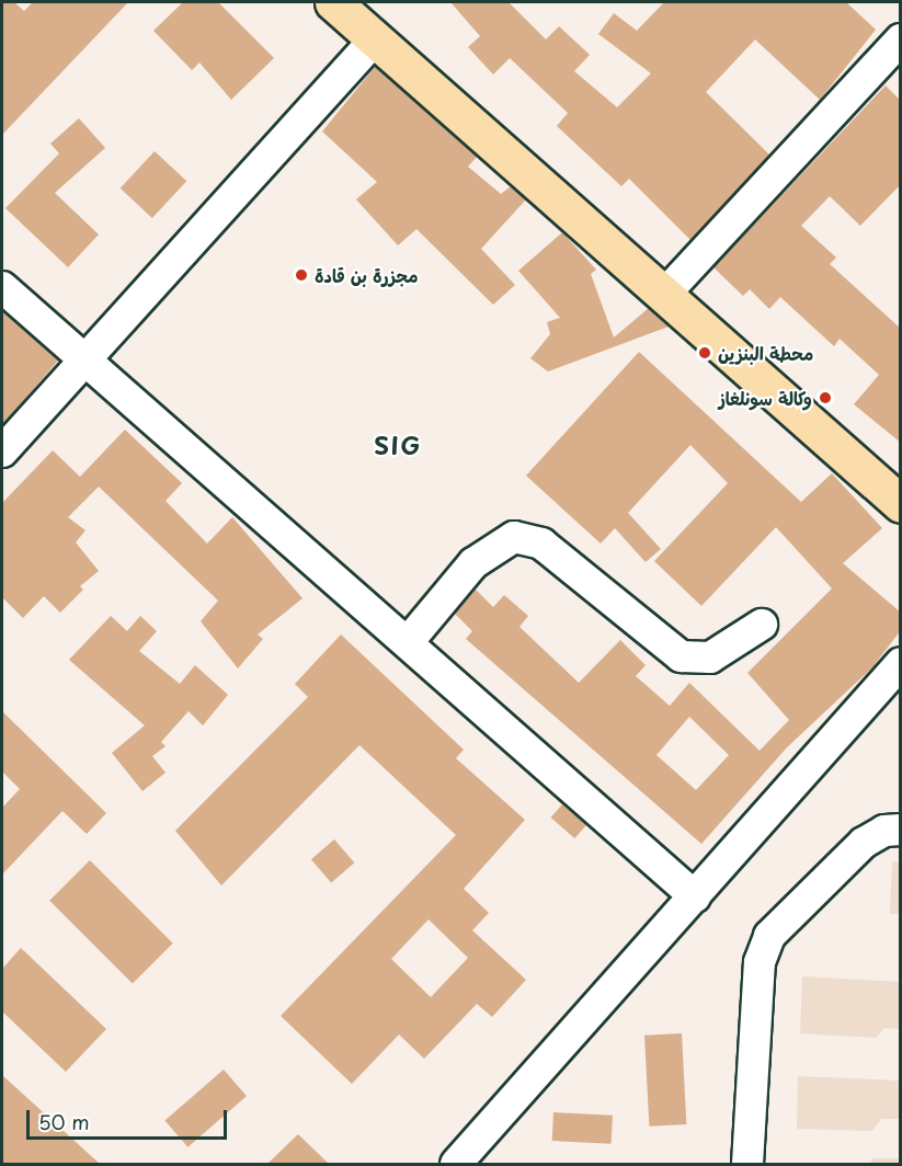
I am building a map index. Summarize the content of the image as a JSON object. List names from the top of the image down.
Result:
{
  "districts": ["SIG"],
  "places": ["مجزرة بن قادة", "محطة البنزين", "وكالة سونلغاز"],
  "scale_bar": "50 m"
}
